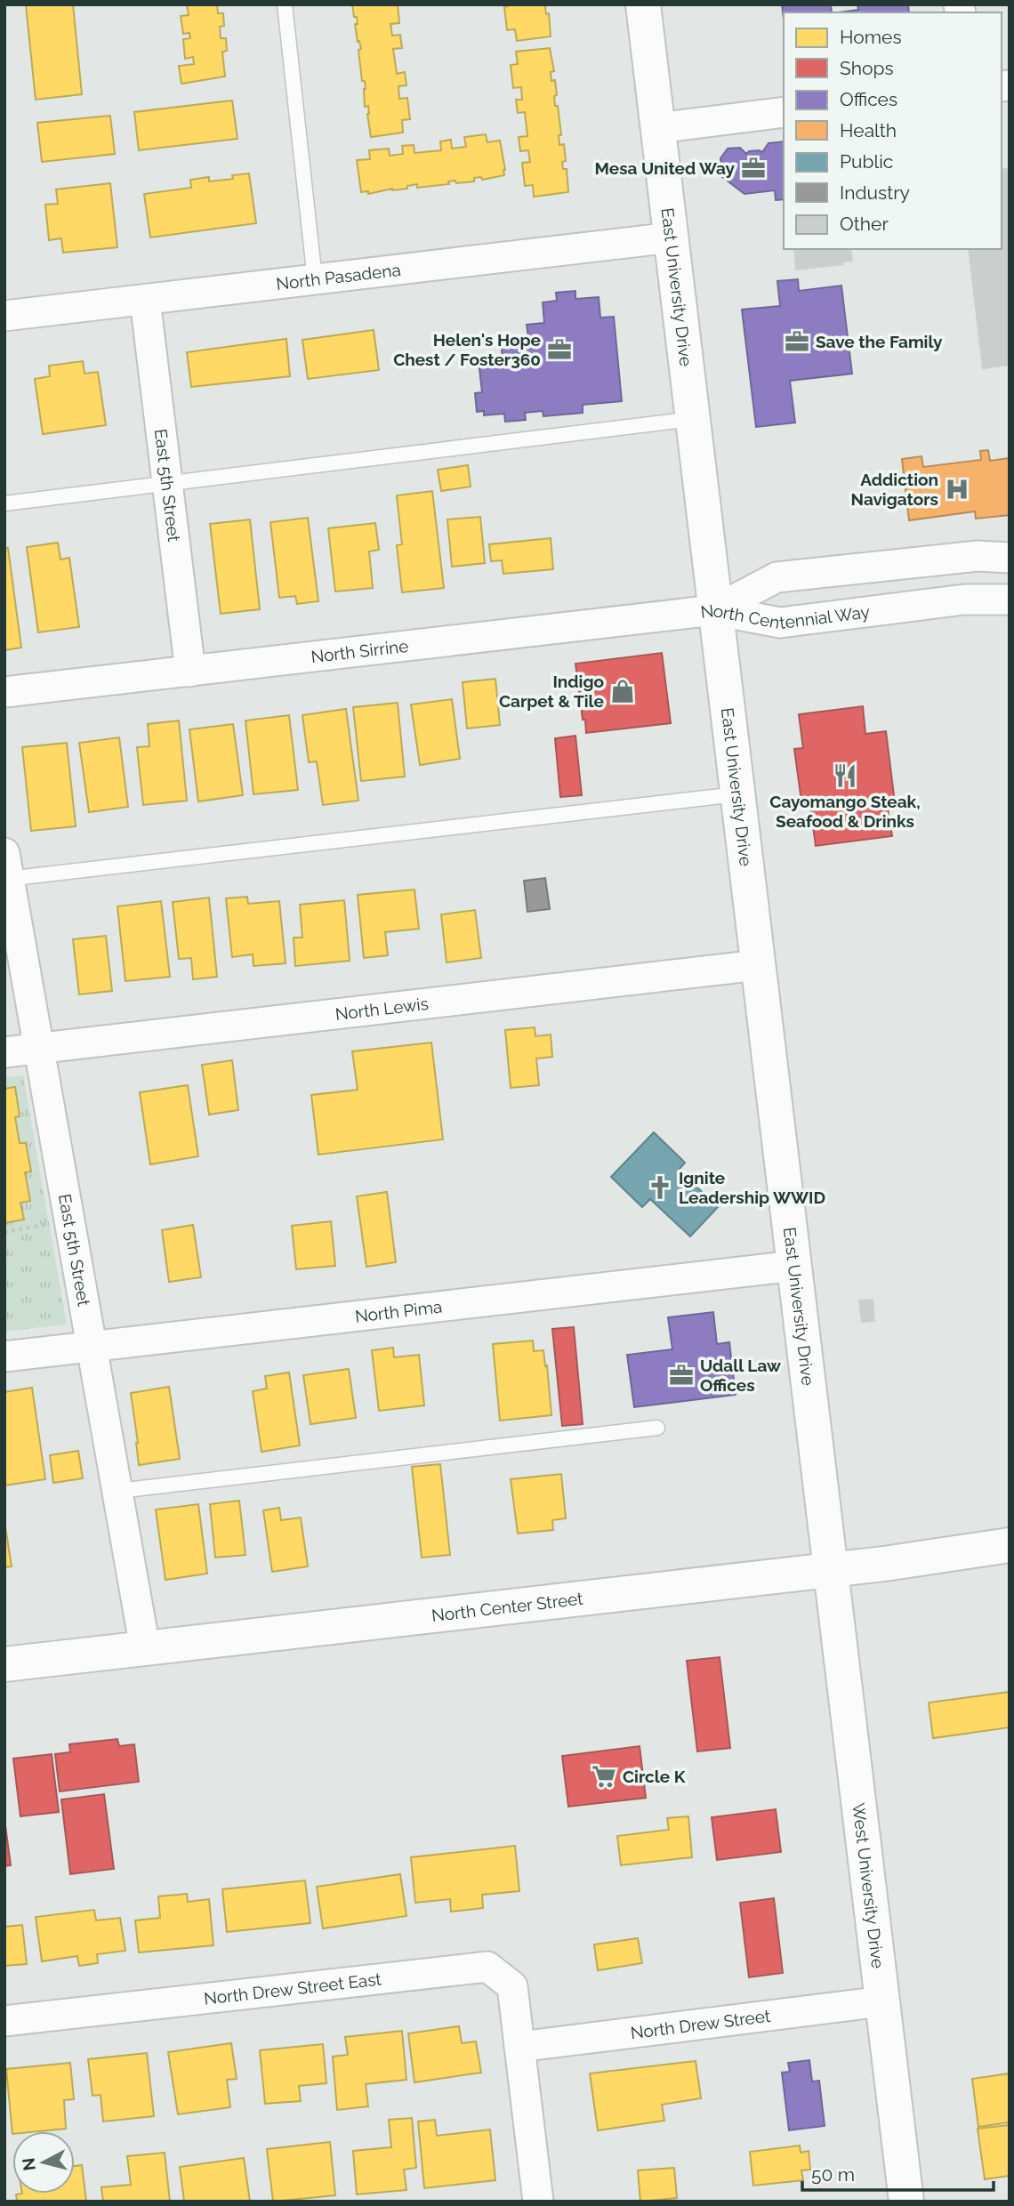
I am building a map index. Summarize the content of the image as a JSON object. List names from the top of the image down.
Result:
{
  "streets": {
    "main road": ["East University Drive", "North Center Street", "West University Drive"],
    "street": [
      "North Pasadena",
      "East 5th Street",
      "North Centennial Way",
      "North Sirrine",
      "North Lewis",
      "North Pima",
      "North Drew Street East",
      "North Drew Street"
    ]
  },
  "crossings": [
    ["North Pasadena", "East University Drive"],
    ["North Pasadena", "East 5th Street"],
    ["East University Drive", "North Centennial Way"],
    ["East University Drive", "North Sirrine"],
    ["East University Drive", "North Lewis"],
    ["East University Drive", "North Pima"],
    ["East University Drive", "North Center Street"],
    ["East University Drive", "West University Drive"],
    ["East 5th Street", "North Sirrine"],
    ["East 5th Street", "North Lewis"],
    ["East 5th Street", "North Pima"],
    ["East 5th Street", "North Center Street"],
    ["North Centennial Way", "North Sirrine"],
    ["North Center Street", "West University Drive"],
    ["West University Drive", "North Drew Street"],
    ["North Drew Street East", "North Drew Street"]
  ],
  "places": {
    "office": [
      "Mesa United Way",
      "Save the Family",
      "Helen's Hope Chest / Foster360",
      "Udall Law Offices"
    ],
    "hospital": ["Addiction Navigators"],
    "shop": ["Indigo Carpet & Tile"],
    "restaurant": ["Cayomango Steak, Seafood & Drinks"],
    "church": ["Ignite Leadership WWID"],
    "supermarket": ["Circle K"]
  },
  "legend": [
    "Homes",
    "Shops",
    "Offices",
    "Health",
    "Public",
    "Industry",
    "Other"
  ],
  "scale_bar": "50 m",
  "north": "left"
}
